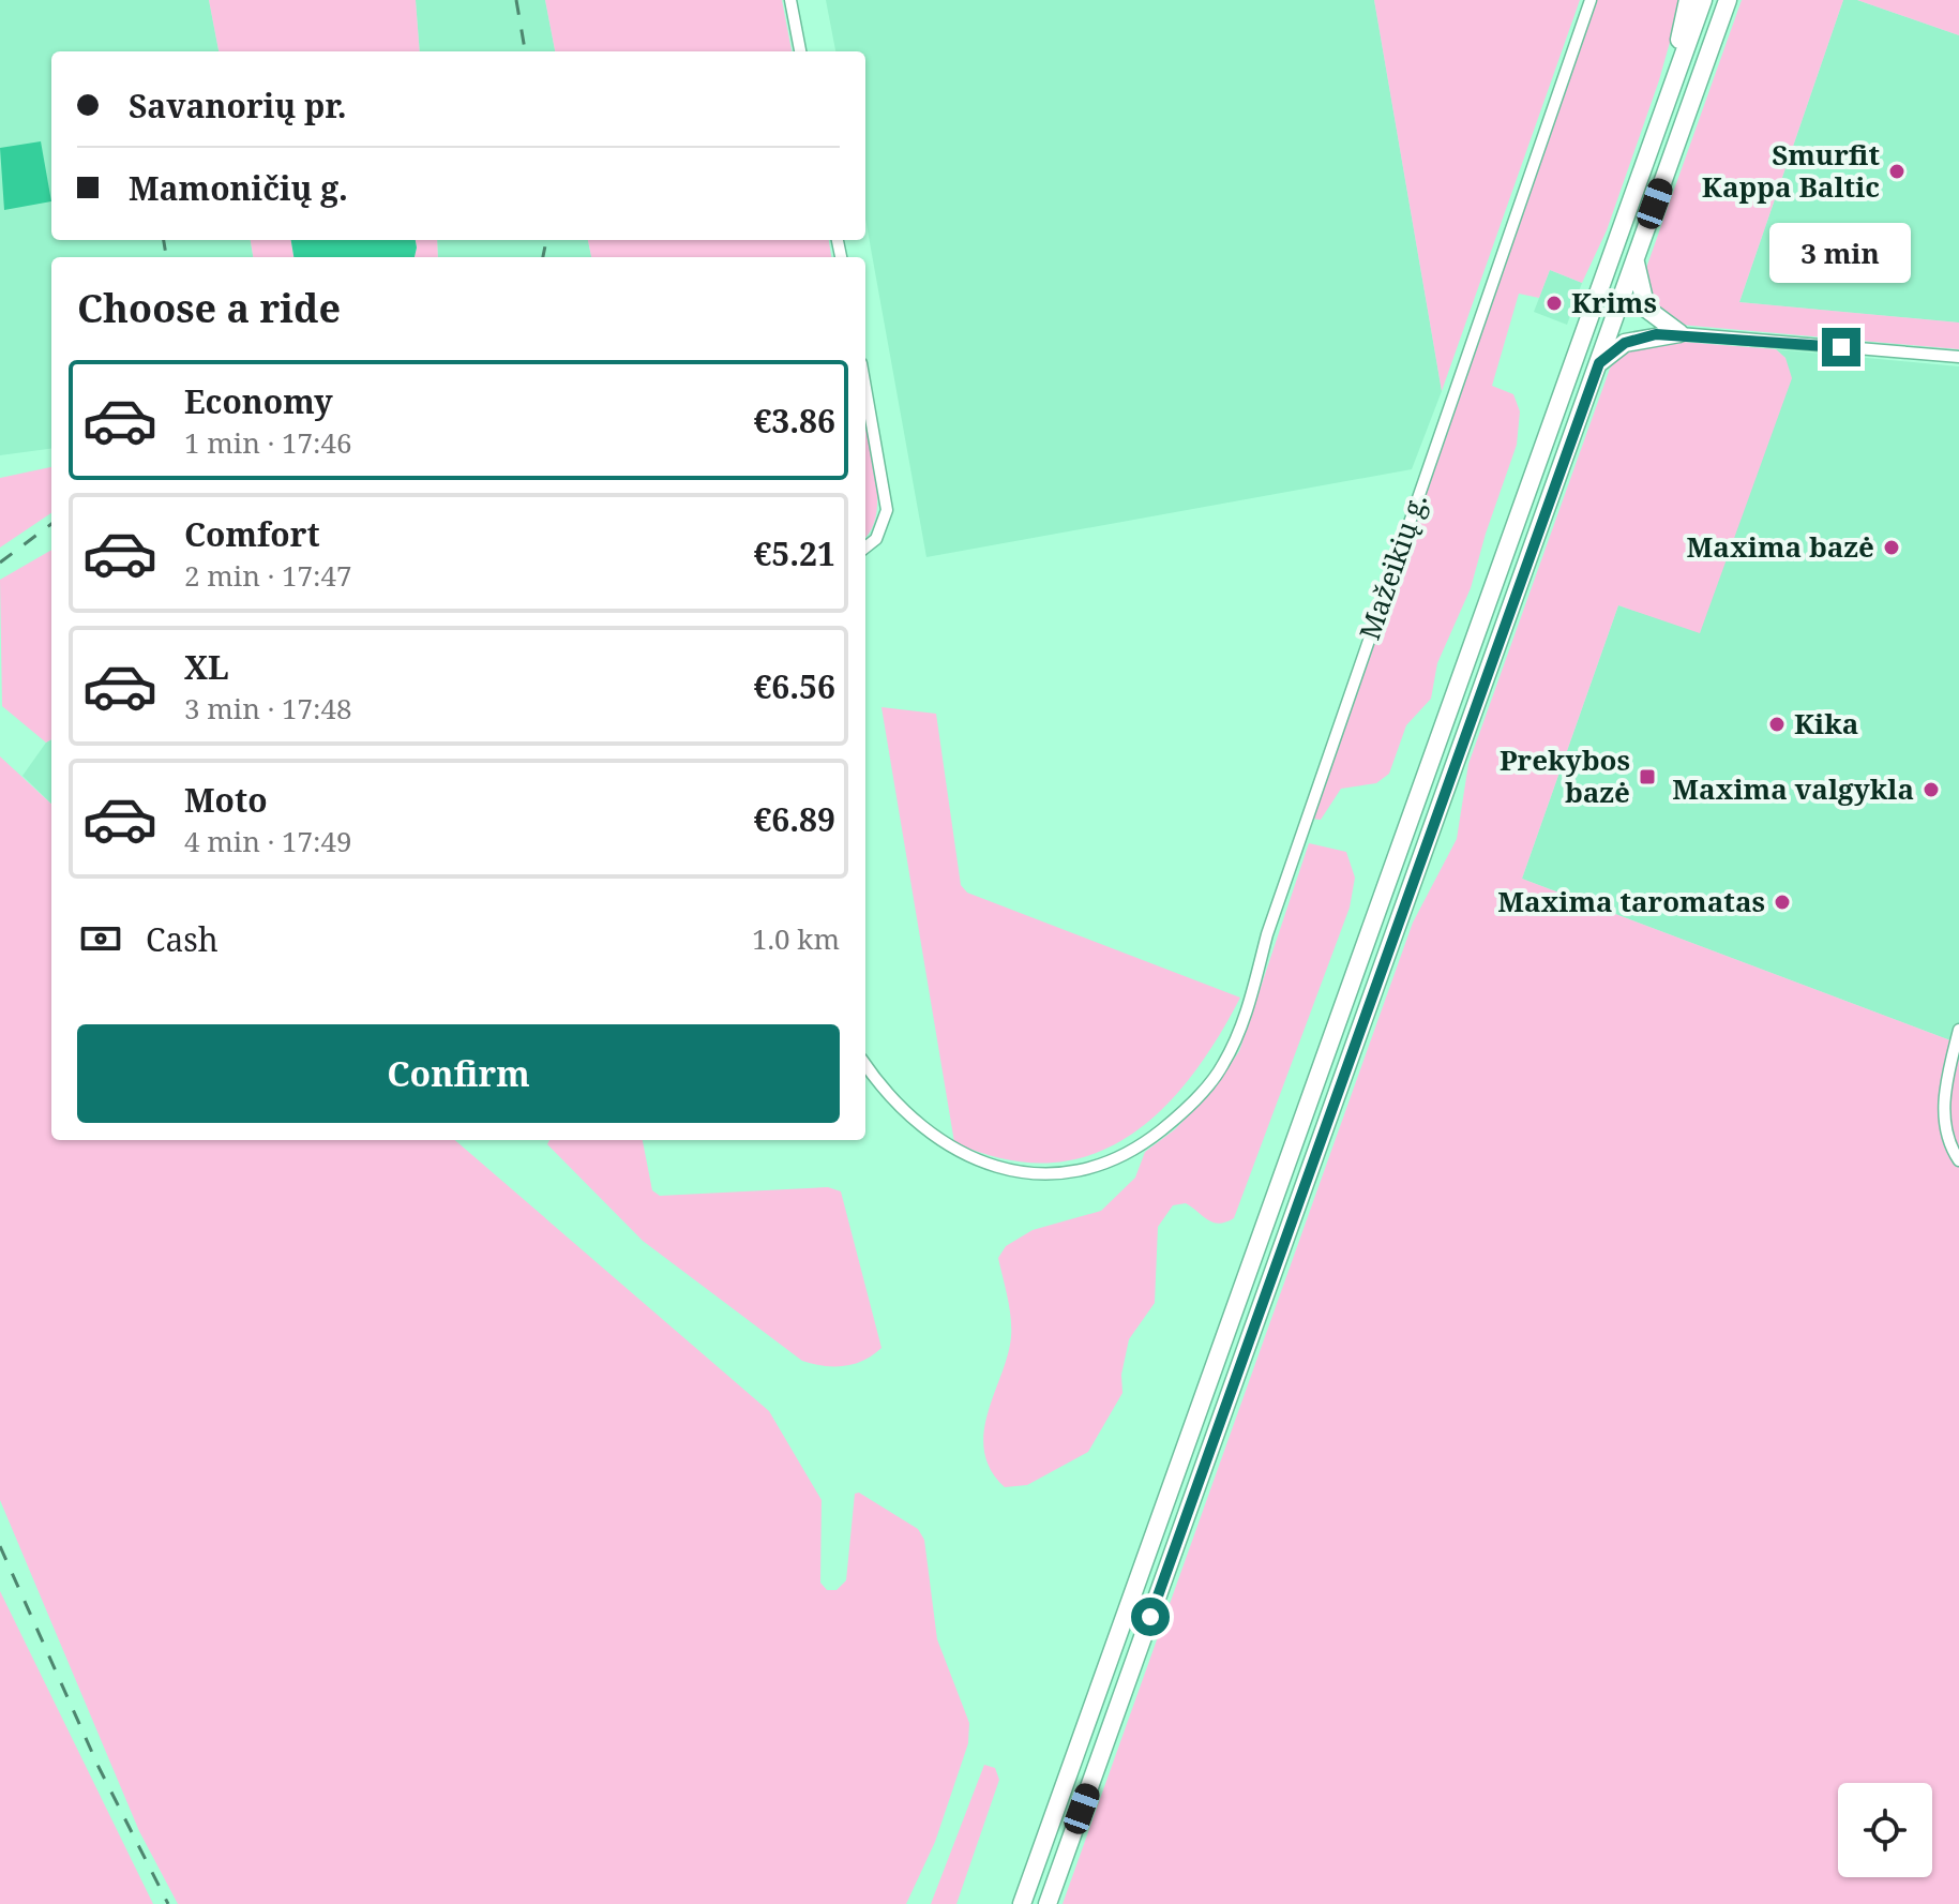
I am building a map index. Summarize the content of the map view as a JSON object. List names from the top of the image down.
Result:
{
  "streets": {
    "street": ["Mažeikių g."]
  },
  "places": {
    "other": [
      "Smurfit Kappa Baltic",
      "Krims",
      "Maxima bazė",
      "Kika",
      "Maxima valgykla",
      "Maxima taromatas"
    ],
    "transit": ["Prekybos bazė"]
  },
  "page": {
    "banner": ["Savanorių pr.", "Mamoničių g."],
    "bubble": "3 min",
    "heading": "Choose a ride",
    "list": [
      {
        "name": "Economy",
        "note": "1 min · 17:46",
        "value": "€3.86"
      },
      {
        "name": "Comfort",
        "note": "2 min · 17:47",
        "value": "€5.21"
      },
      {
        "name": "XL",
        "note": "3 min · 17:48",
        "value": "€6.56"
      },
      {
        "name": "Moto",
        "note": "4 min · 17:49",
        "value": "€6.89"
      }
    ],
    "pay": ["Cash", "1.0 km"],
    "buttons": "Confirm"
  }
}
